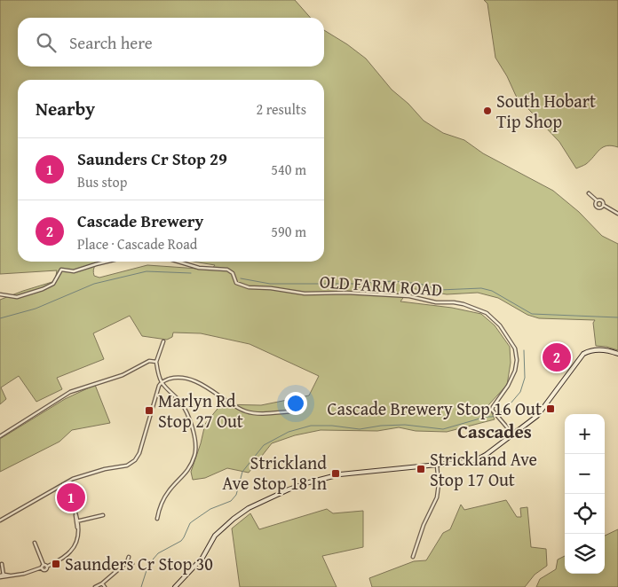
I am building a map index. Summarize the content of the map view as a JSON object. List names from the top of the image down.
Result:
{
  "streets": {
    "street": ["OLD FARM ROAD"]
  },
  "districts": ["Cascades"],
  "places": {
    "other": ["South Hobart Tip Shop"],
    "transit": [
      "Cascade Brewery Stop 16 Out",
      "Marlyn Rd Stop 27 Out",
      "Strickland Ave Stop 17 Out",
      "Strickland Ave Stop 18 In",
      "Saunders Cr Stop 30"
    ]
  },
  "page": {
    "search": "Search here",
    "heading": ["Nearby", "2 results"],
    "list": [
      {
        "mark": "1",
        "name": "Saunders Cr Stop 29",
        "note": "Bus stop",
        "value": "540 m"
      },
      {
        "mark": "2",
        "name": "Cascade Brewery",
        "note": "Place · Cascade Road",
        "value": "590 m"
      }
    ],
    "pins": ["2", "1"],
    "map_buttons": ["+", "−"]
  }
}
